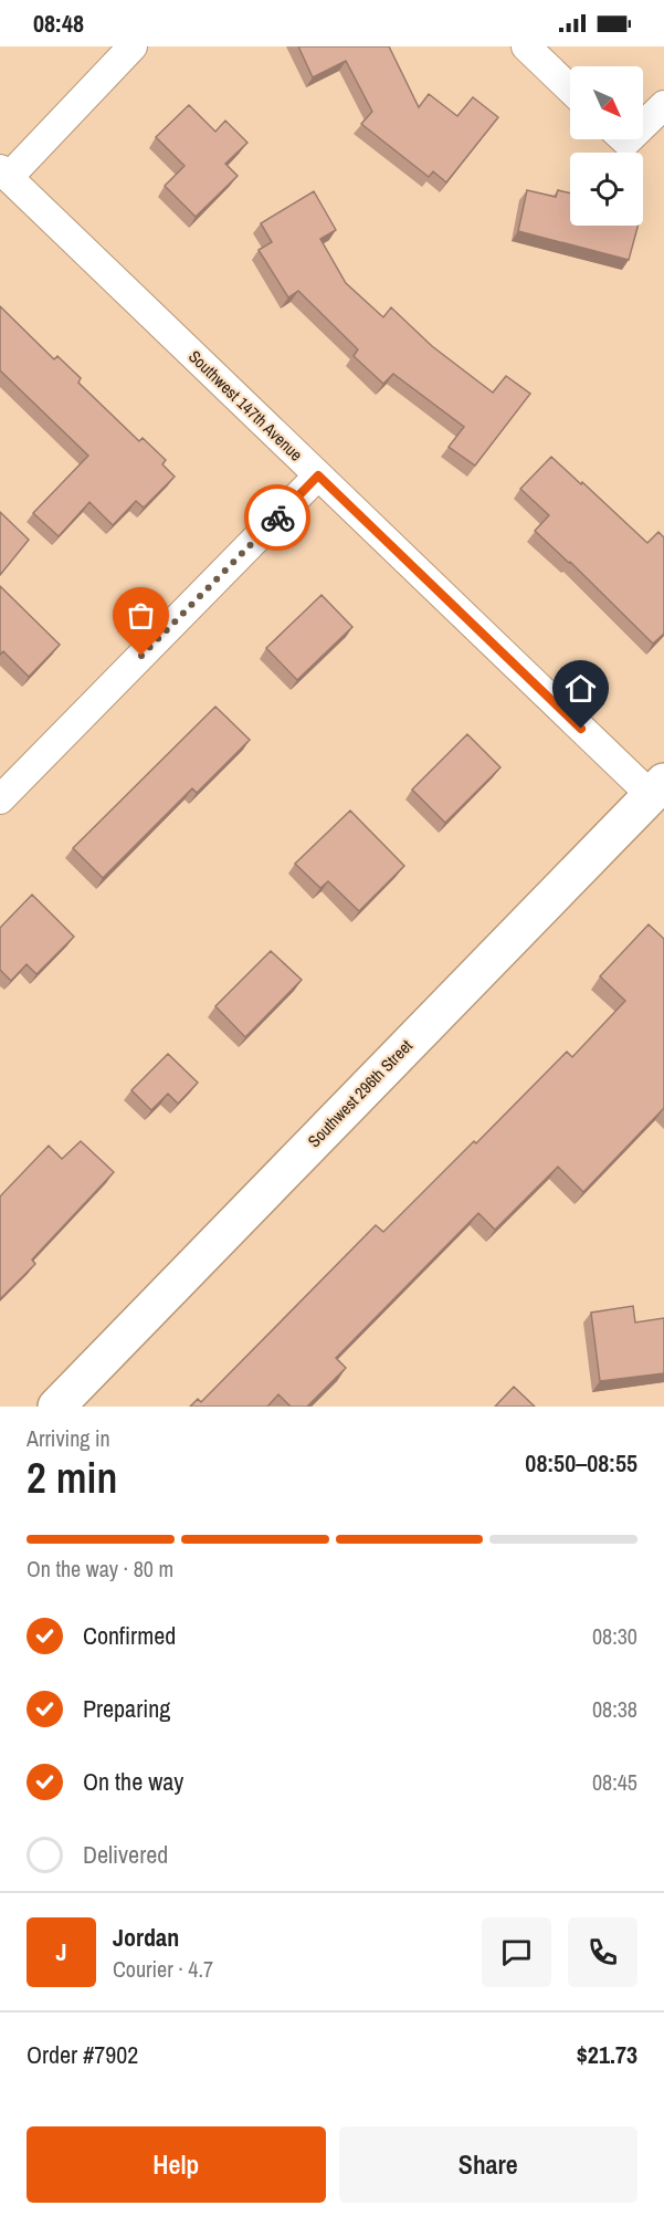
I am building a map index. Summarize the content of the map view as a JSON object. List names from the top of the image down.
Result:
{
  "streets": {
    "street": ["Southwest 147th Avenue", "Southwest 296th Street"]
  },
  "crossings": [
    ["Southwest 147th Avenue", "Southwest 296th Street"]
  ],
  "north": "bottom right",
  "page": {
    "status": "08:48",
    "heading": ["2 min", "Arriving in", "08:50–08:55"],
    "panel": [
      "Jordan",
      "Courier · 4.7",
      "Order #7902",
      "$21.73"
    ],
    "bar": "On the way · 80 m",
    "list": [
      ["Confirmed", "08:30"],
      ["Preparing", "08:38"],
      ["On the way", "08:45"],
      "Delivered"
    ],
    "round": "J",
    "buttons": ["Help", "Share"]
  }
}
